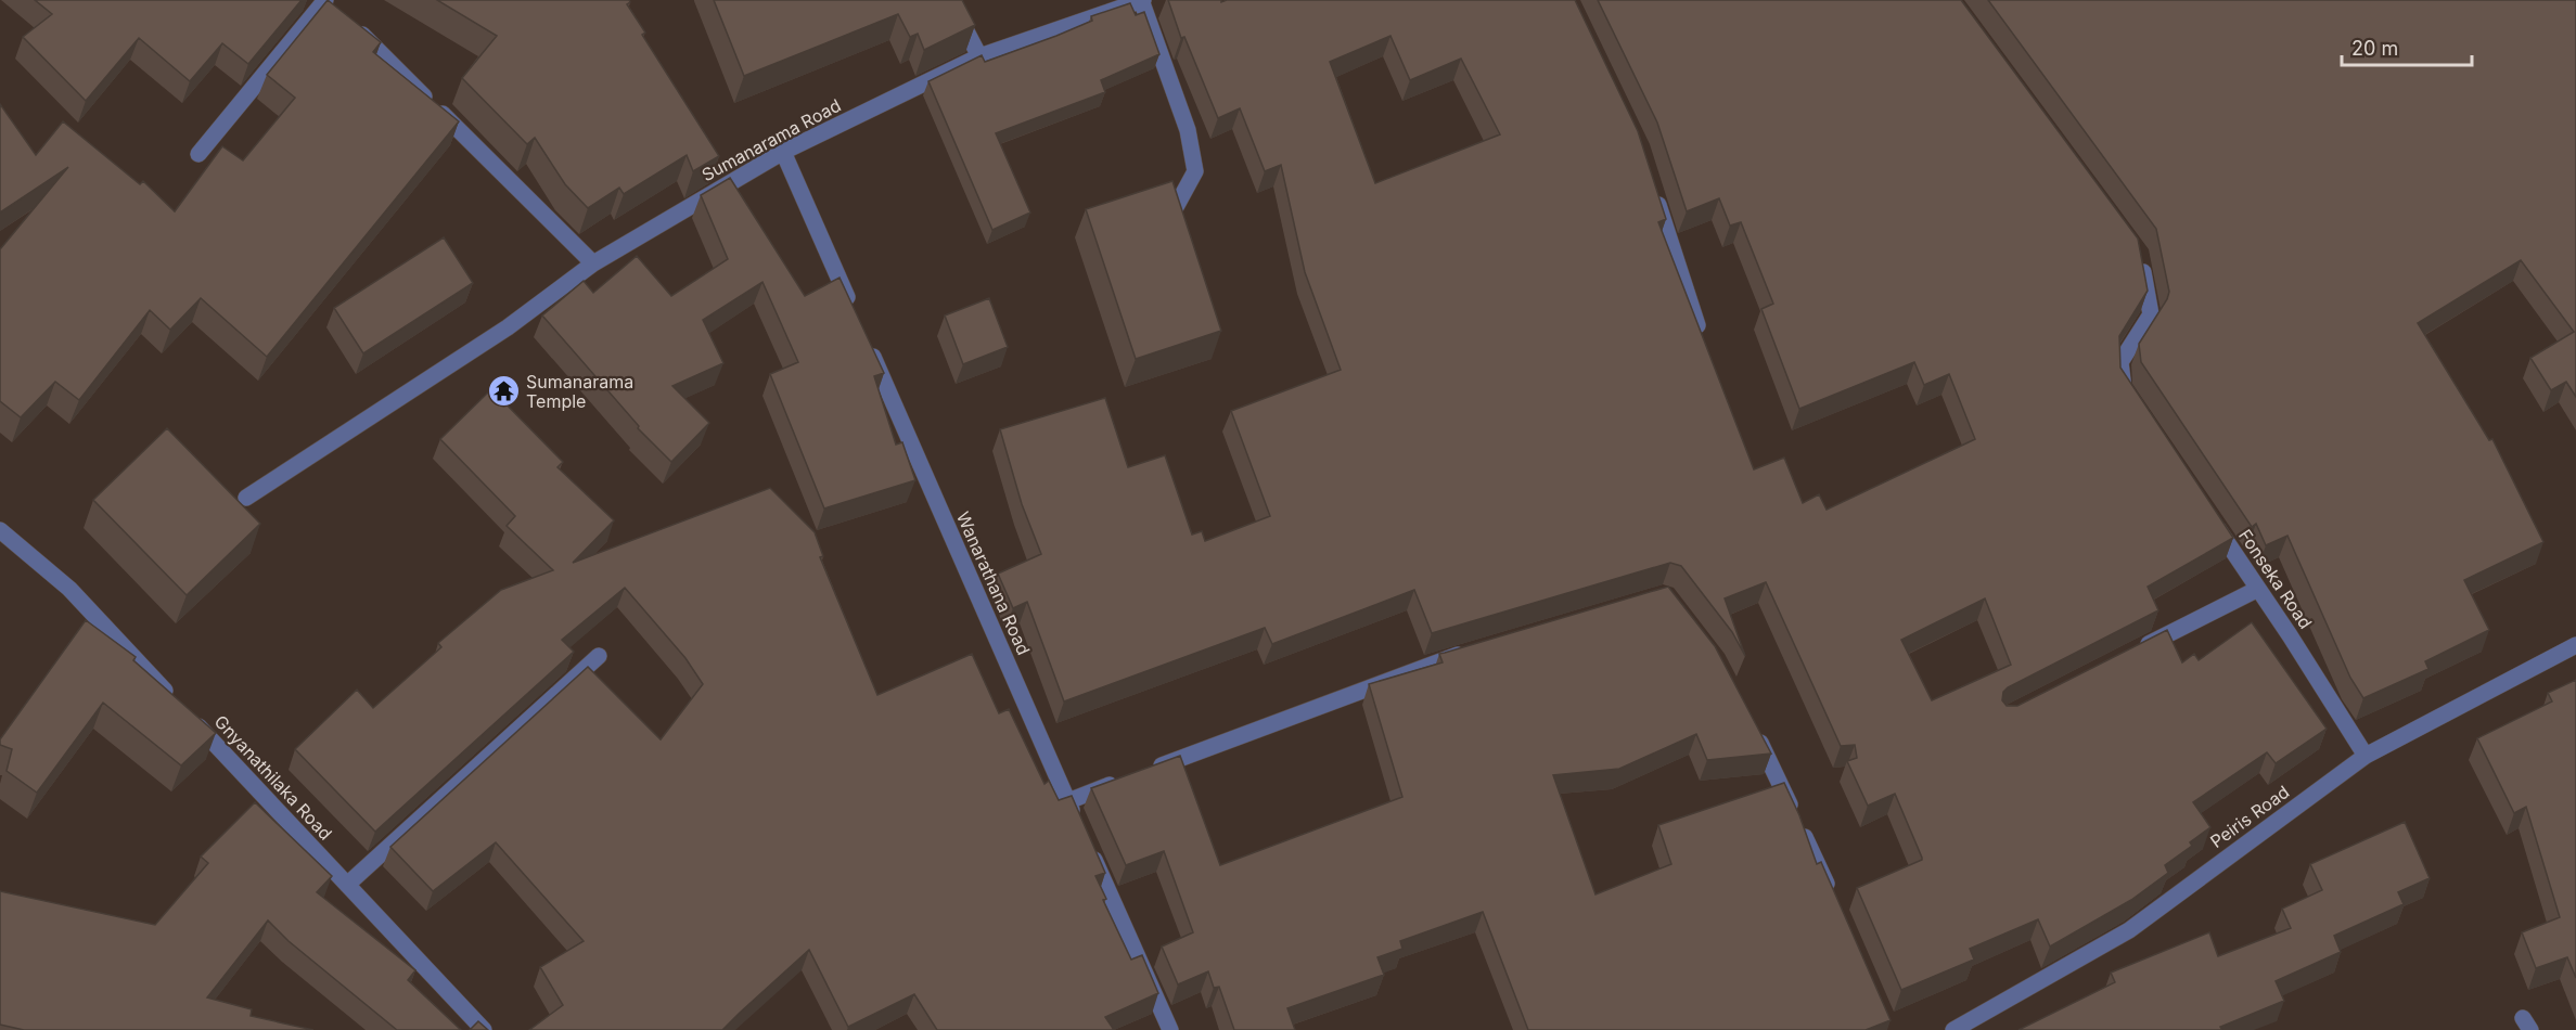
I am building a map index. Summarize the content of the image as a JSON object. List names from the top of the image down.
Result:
{
  "streets": {
    "street": [
      "Sumanarama Road",
      "Fonseka Road",
      "Wanarathana Road",
      "Gnyanathilaka Road",
      "Peiris Road"
    ]
  },
  "crossings": [
    ["Fonseka Road", "Peiris Road"]
  ],
  "places": {
    "temple": ["Sumanarama Temple"]
  },
  "scale_bar": "20 m"
}
